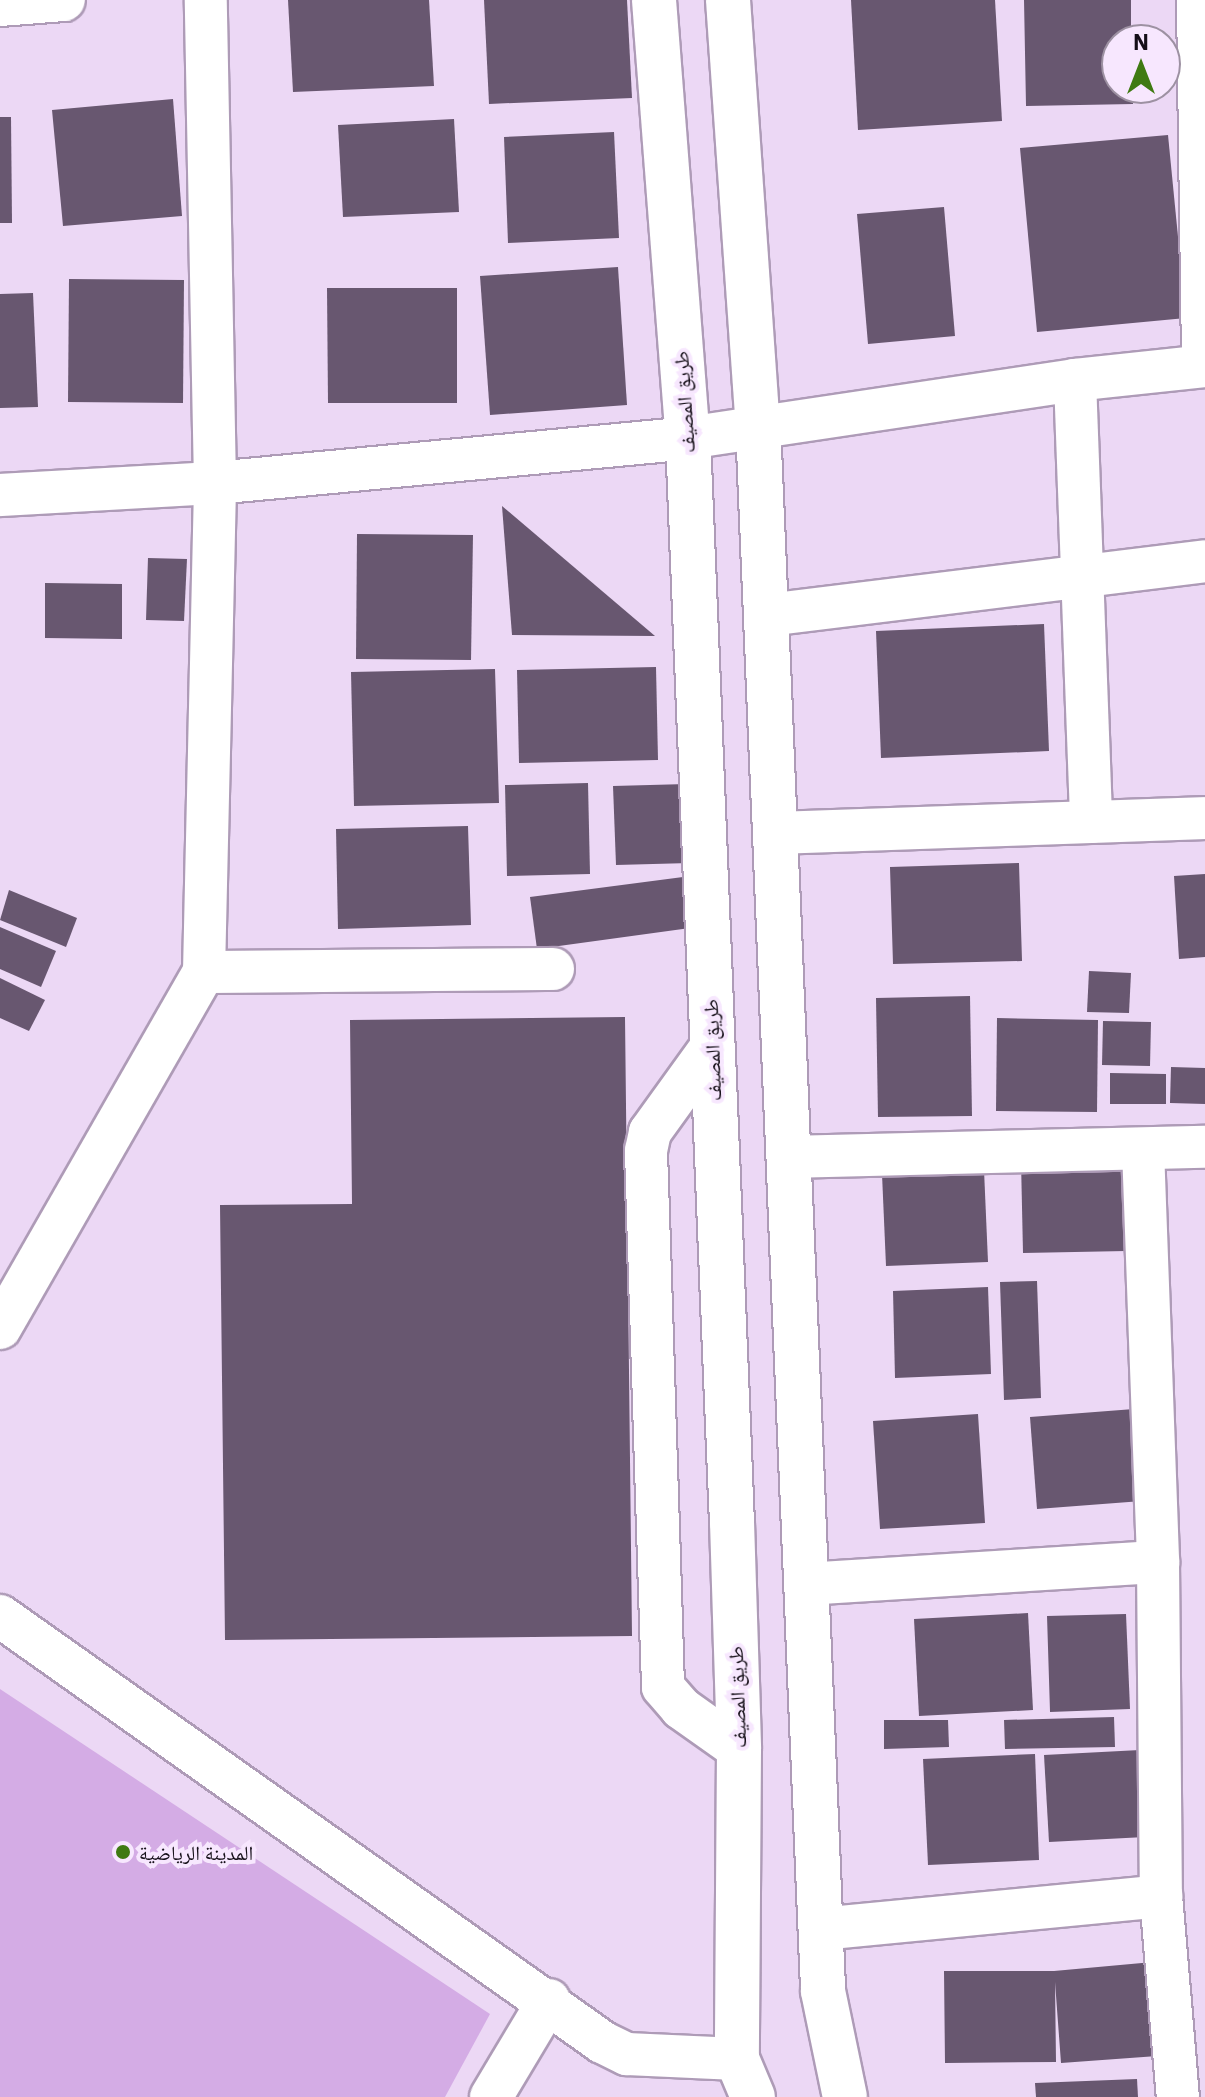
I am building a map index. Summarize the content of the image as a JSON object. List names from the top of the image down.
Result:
{
  "streets": {
    "main road": ["طريق المصيف"]
  },
  "places": ["المدينة الرياضية"],
  "north": "top"
}
